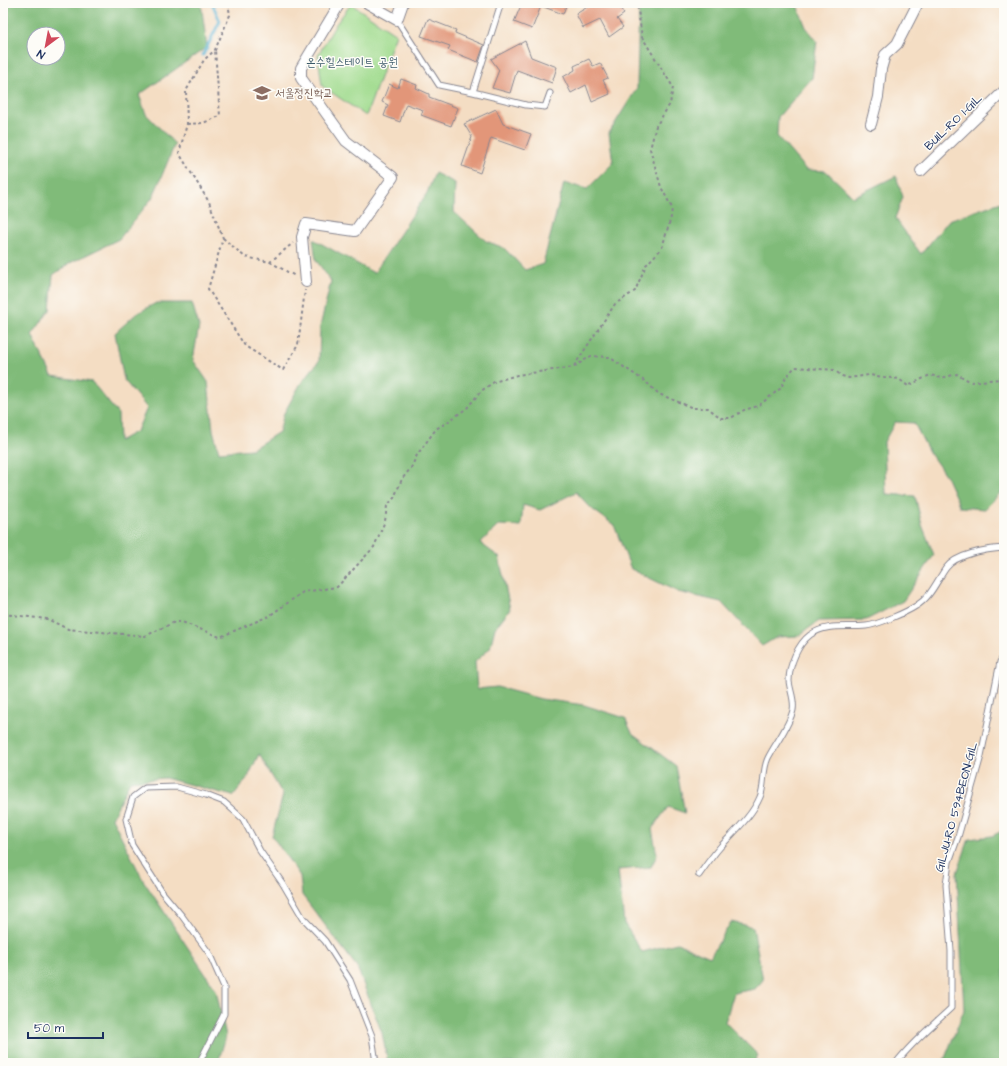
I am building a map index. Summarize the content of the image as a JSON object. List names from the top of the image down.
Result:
{
  "streets": {
    "street": ["BUIL-RO 1-GIL"],
    "lane": ["GILJU-RO 594BEON-GIL"]
  },
  "parks": ["온수힐스테이트 공원"],
  "places": {
    "school or university": ["서울정진학교"]
  },
  "scale_bar": "50 m",
  "north": "bottom left"
}
